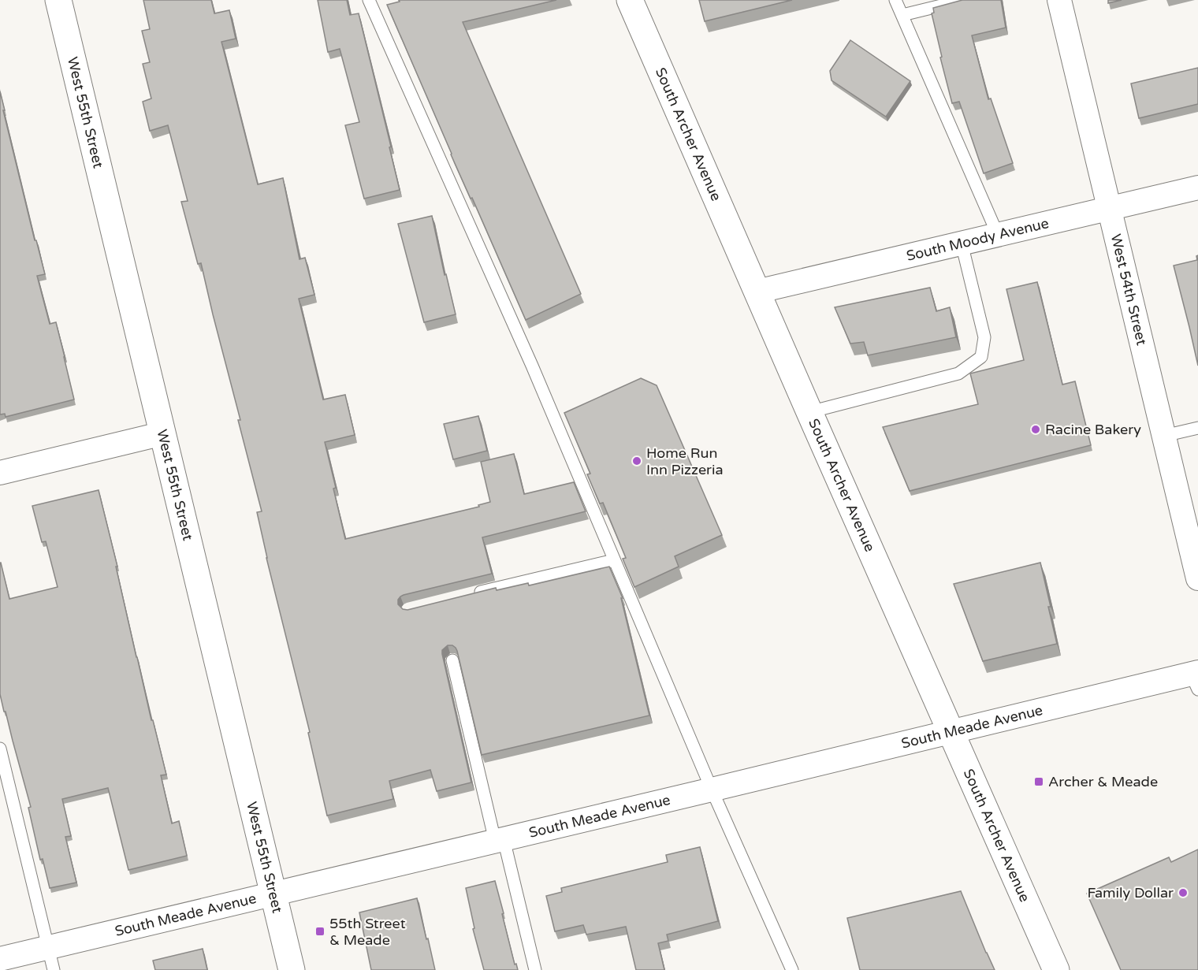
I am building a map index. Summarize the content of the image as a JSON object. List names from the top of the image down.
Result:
{
  "streets": {
    "main road": ["West 55th Street", "South Archer Avenue"],
    "street": ["South Moody Avenue", "West 54th Street", "South Meade Avenue"]
  },
  "crossings": [
    ["West 55th Street", "South Meade Avenue"],
    ["South Archer Avenue", "South Moody Avenue"],
    ["South Archer Avenue", "South Meade Avenue"],
    ["South Moody Avenue", "West 54th Street"]
  ],
  "places": {
    "other": ["Racine Bakery", "Home Run Inn Pizzeria", "Family Dollar"],
    "transit": ["Archer & Meade", "55th Street & Meade"]
  }
}
